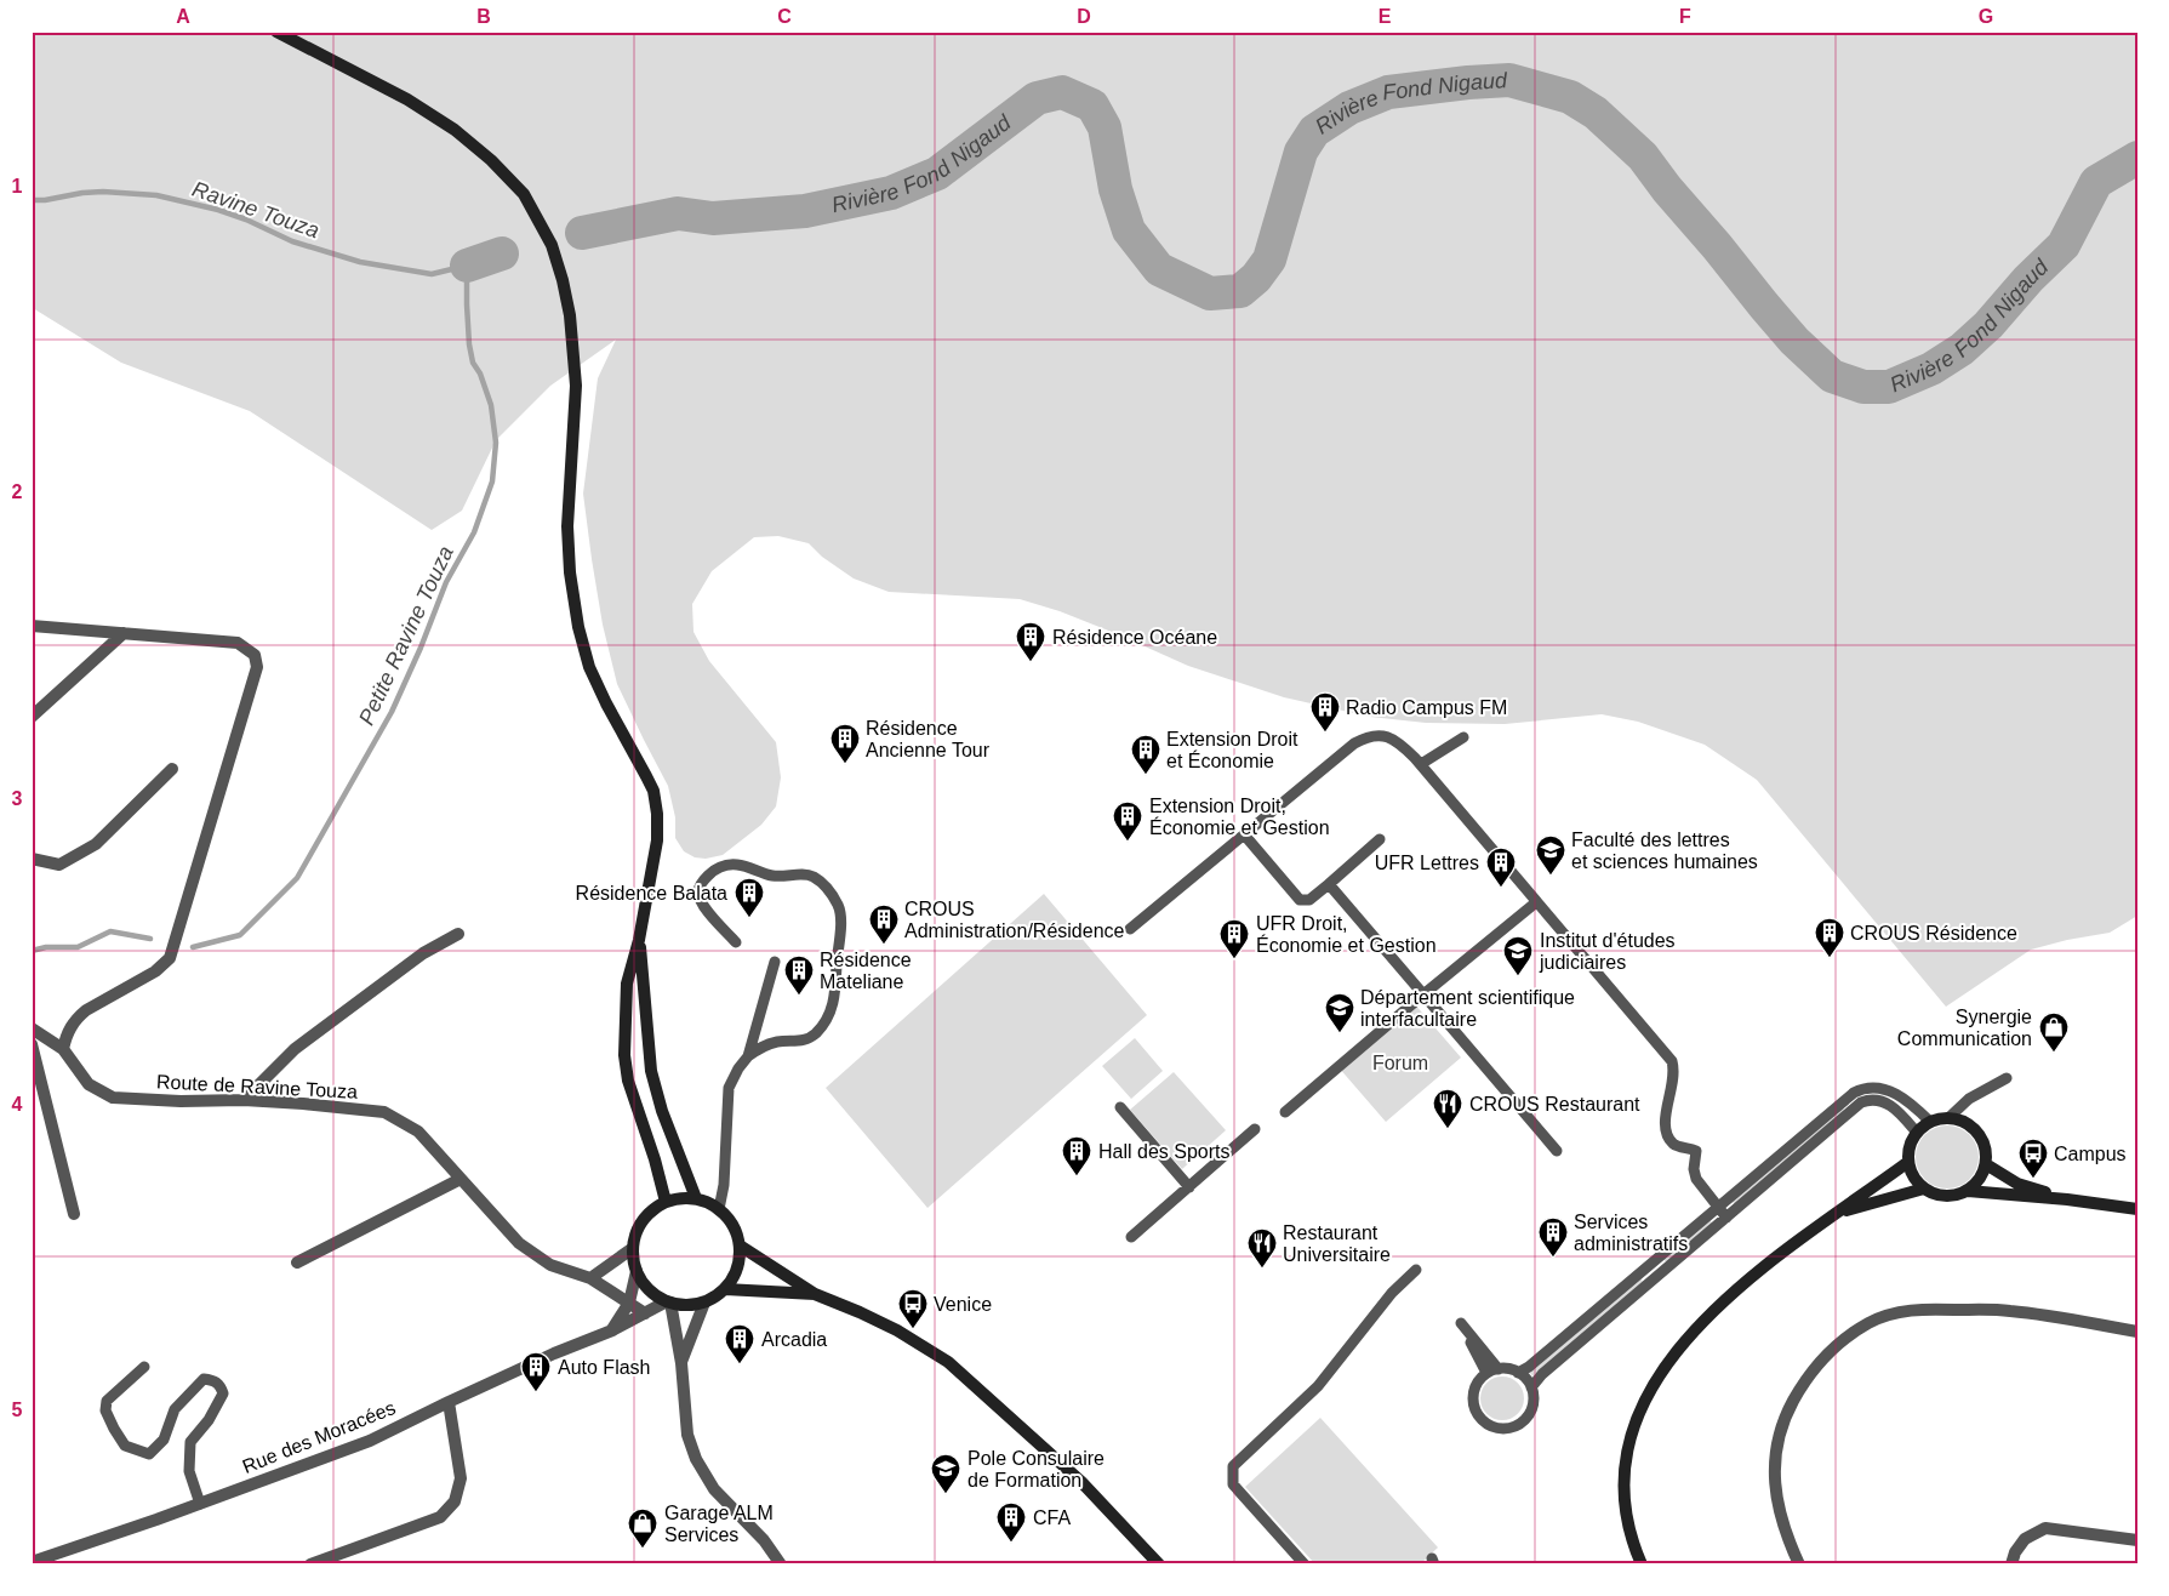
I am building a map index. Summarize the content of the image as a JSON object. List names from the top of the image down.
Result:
{
  "streets": {
    "street": ["Route de Ravine Touza", "Rue des Moracées"]
  },
  "crossings": [
    ["Route de Ravine Touza", "Rue des Moracées"]
  ],
  "water": ["Rivière Fond Nigaud", "Ravine Touza", "Petite Ravine Touza"],
  "parks": ["Forum"],
  "places": {
    "building": [
      "Résidence Océane",
      "Radio Campus FM",
      "Résidence Ancienne Tour",
      "Extension Droit et Économie",
      "Extension Droit, Économie et Gestion",
      "UFR Lettres",
      "Résidence Balata",
      "CROUS Administration/Résidence",
      "CROUS Résidence",
      "UFR Droit, Économie et Gestion",
      "Résidence Mateliane",
      "Hall des Sports",
      "Services administratifs",
      "Arcadia",
      "Auto Flash",
      "CFA"
    ],
    "school or university": [
      "Faculté des lettres et sciences humaines",
      "Institut d'études judiciaires",
      "Département scientifique interfacultaire",
      "Pole Consulaire de Formation"
    ],
    "shop": ["Synergie Communication", "Garage ALM Services"],
    "restaurant": ["CROUS Restaurant", "Restaurant Universitaire"],
    "bus stop": ["Campus", "Venice"]
  },
  "grid": {
    "columns": [
      "A",
      "B",
      "C",
      "D",
      "E",
      "F",
      "G"
    ],
    "rows": [
      "1",
      "2",
      "3",
      "4",
      "5"
    ]
  }
}
